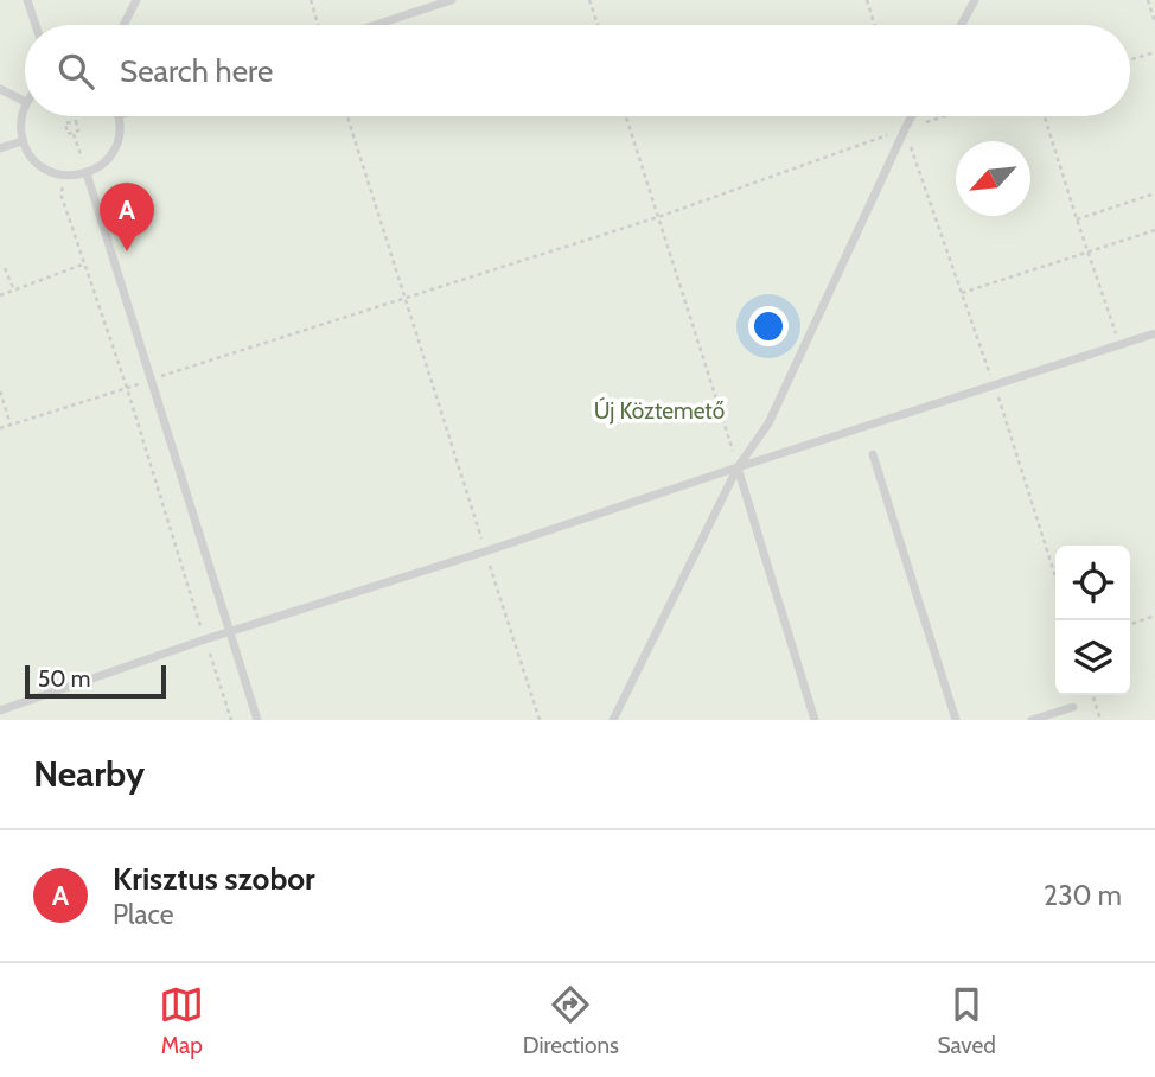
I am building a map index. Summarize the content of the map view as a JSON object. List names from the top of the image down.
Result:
{
  "parks": ["Új Köztemető"],
  "scale_bar": "50 m",
  "north": "bottom left",
  "page": {
    "search": "Search here",
    "pins": "A",
    "scale": "50 m",
    "heading": "Nearby",
    "list": [
      {
        "mark": "A",
        "name": "Krisztus szobor",
        "note": "Place",
        "value": "230 m"
      }
    ],
    "nav": ["Map", "Directions", "Saved"]
  }
}
